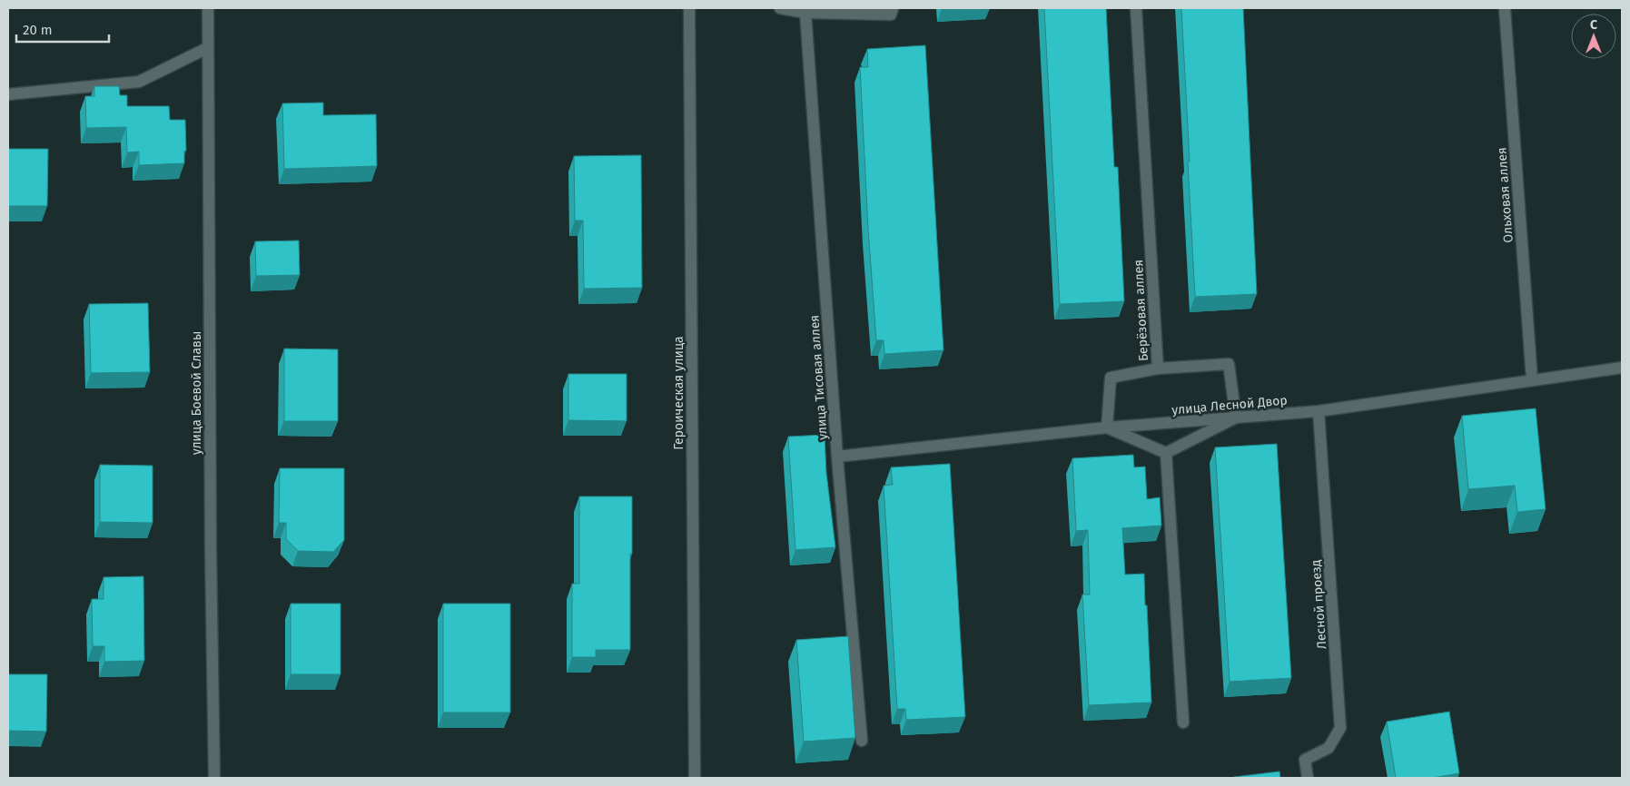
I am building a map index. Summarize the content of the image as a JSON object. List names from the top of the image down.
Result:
{
  "streets": {
    "street": [
      "Ольховая аллея",
      "Берёзовая аллея",
      "улица Тисовая аллея",
      "улица Боевой Славы",
      "Героическая улица",
      "улица Лесной Двор",
      "Лесной проезд"
    ]
  },
  "crossings": [
    ["Ольховая аллея", "улица Лесной Двор"],
    ["Берёзовая аллея", "улица Лесной Двор"],
    ["улица Тисовая аллея", "улица Лесной Двор"],
    ["улица Лесной Двор", "Лесной проезд"]
  ],
  "scale_bar": "20 m",
  "north": "top"
}
